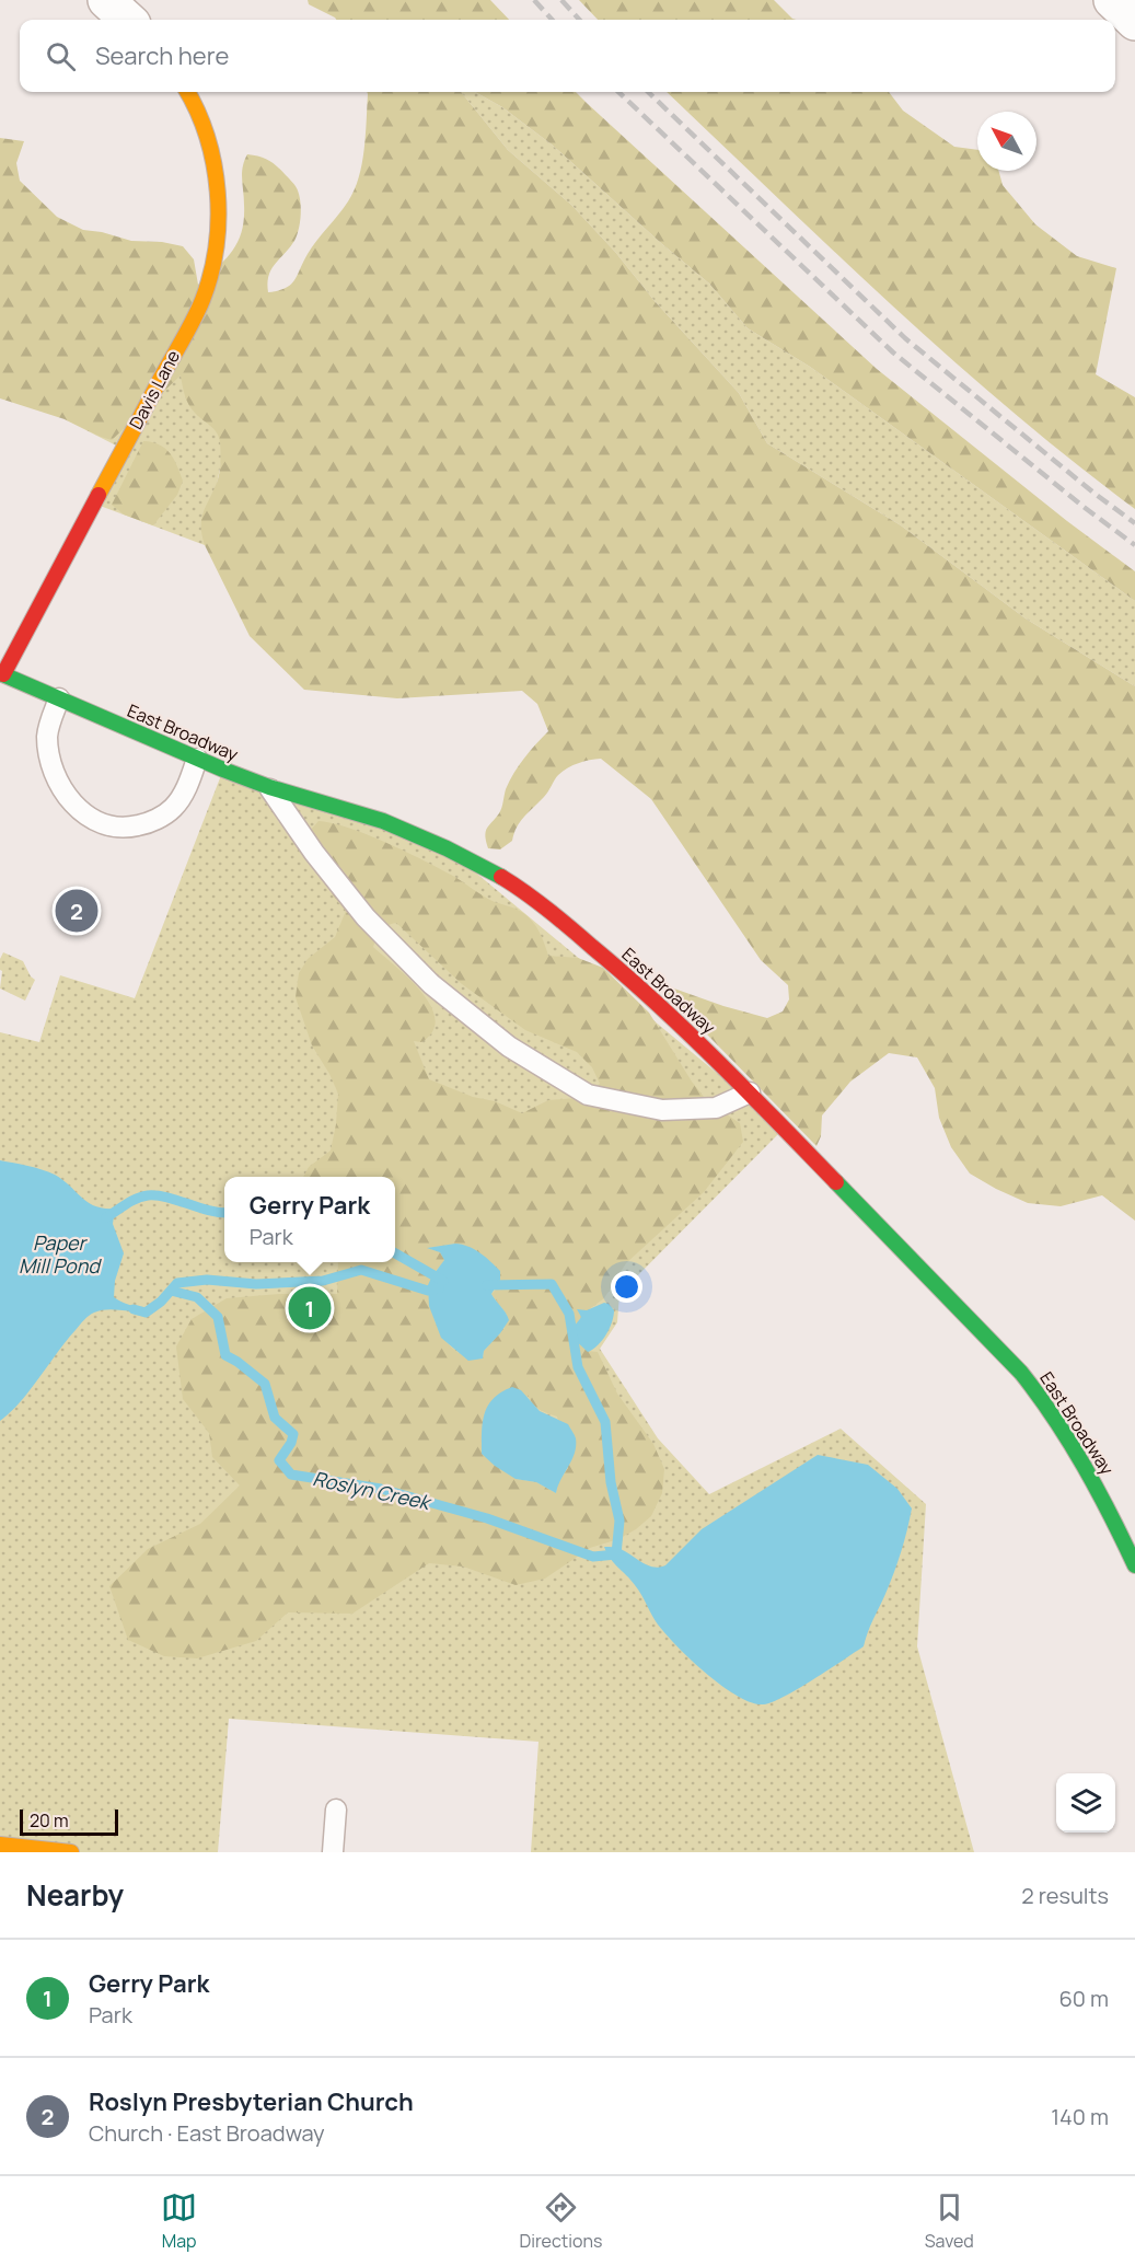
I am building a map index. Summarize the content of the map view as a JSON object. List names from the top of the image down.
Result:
{
  "streets": {
    "main road": ["Davis Lane", "East Broadway"]
  },
  "crossings": [
    ["Davis Lane", "East Broadway"]
  ],
  "water": ["Paper Mill Pond", "Roslyn Creek"],
  "scale_bar": "20 m",
  "north": "top left",
  "page": {
    "search": "Search here",
    "pins": ["2", "1"],
    "popup": ["Gerry Park", "Park"],
    "scale": "20 m",
    "heading": ["Nearby", "2 results"],
    "list": [
      {
        "mark": "1",
        "name": "Gerry Park",
        "note": "Park",
        "value": "60 m"
      },
      {
        "mark": "2",
        "name": "Roslyn Presbyterian Church",
        "note": "Church · East Broadway",
        "value": "140 m"
      }
    ],
    "nav": ["Map", "Directions", "Saved"]
  }
}
